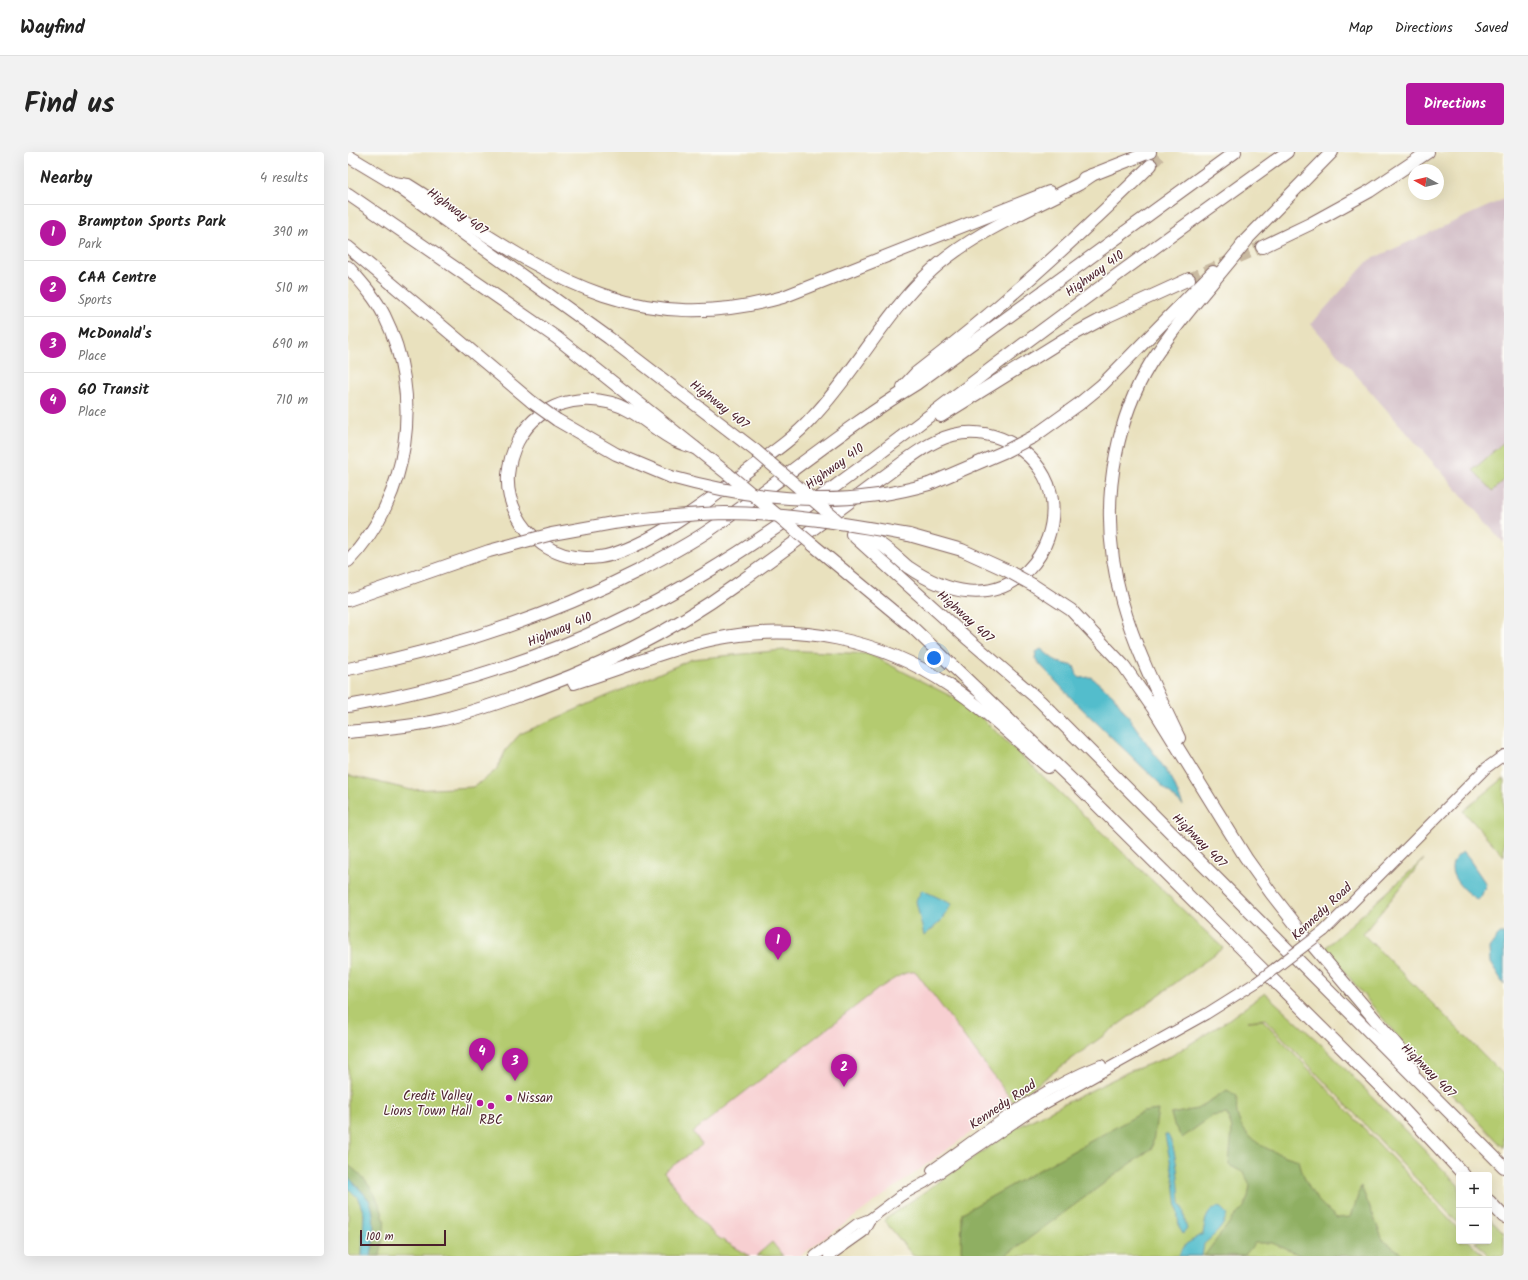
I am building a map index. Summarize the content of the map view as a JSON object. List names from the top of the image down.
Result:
{
  "streets": {
    "highway": ["Highway 407", "Highway 410"],
    "main road": ["Kennedy Road"]
  },
  "places": ["Nissan", "Credit Valley Lions Town Hall", "RBC"],
  "scale_bar": "100 m",
  "north": "left",
  "page": {
    "header": "Wayfind",
    "nav": ["Map", "Directions", "Saved"],
    "title": "Find us",
    "buttons": "Directions",
    "heading": ["Nearby", "4 results"],
    "list": [
      {
        "mark": "1",
        "name": "Brampton Sports Park",
        "note": "Park",
        "value": "390 m"
      },
      {
        "mark": "2",
        "name": "CAA Centre",
        "note": "Sports",
        "value": "510 m"
      },
      {
        "mark": "3",
        "name": "McDonald's",
        "note": "Place",
        "value": "690 m"
      },
      {
        "mark": "4",
        "name": "GO Transit",
        "note": "Place",
        "value": "710 m"
      }
    ],
    "pins": [
      "1",
      "4",
      "3",
      "2"
    ],
    "map_buttons": ["+", "−"],
    "scale": "100 m"
  }
}
